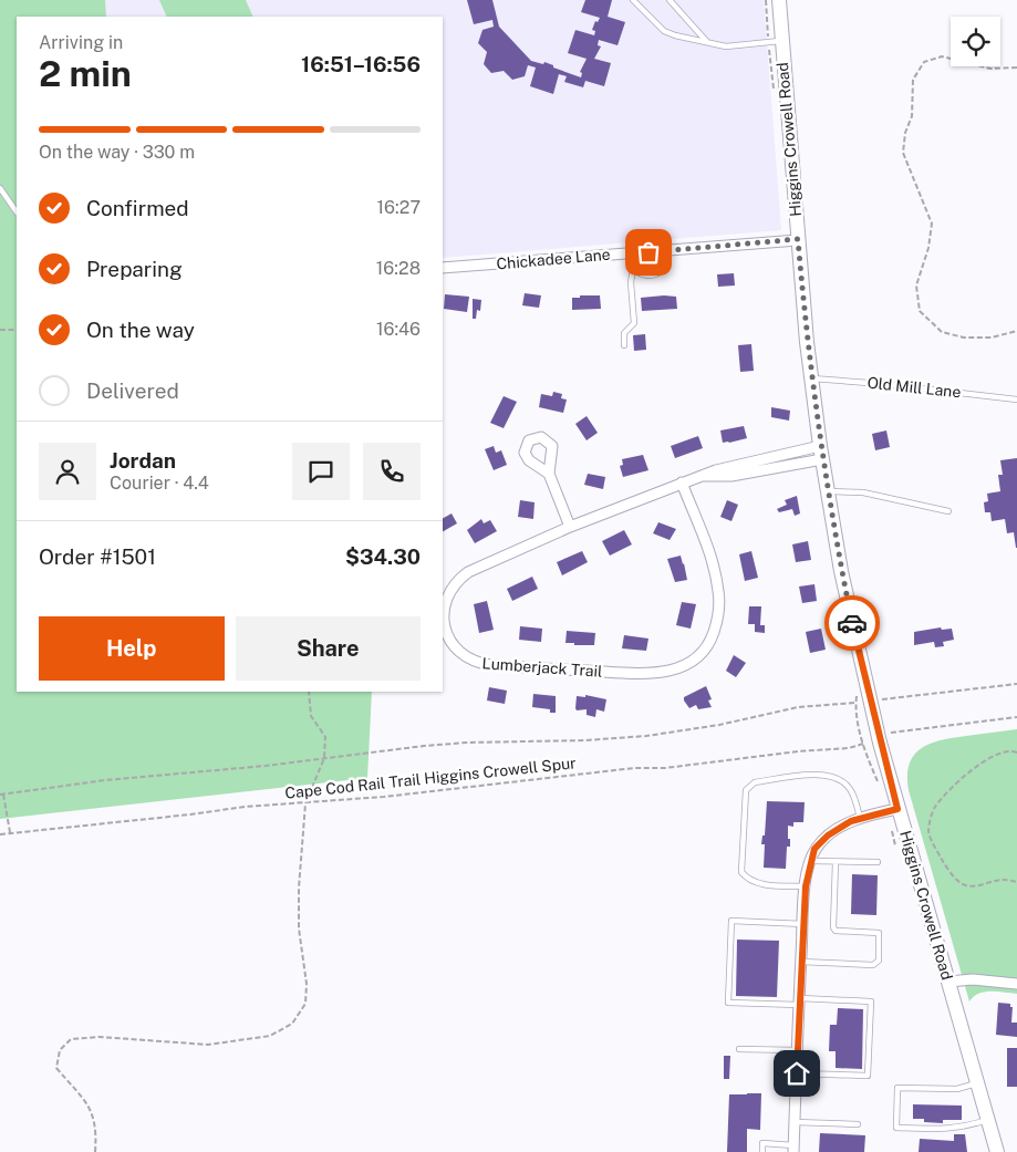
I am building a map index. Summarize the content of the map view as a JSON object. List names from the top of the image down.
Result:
{
  "streets": {
    "main road": ["Higgins Crowell Road"],
    "street": ["Chickadee Lane", "Lumberjack Trail"],
    "lane": ["Old Mill Lane"],
    "path": ["Cape Cod Rail Trail Higgins Crowell Spur"]
  },
  "crossings": [
    ["Higgins Crowell Road", "Chickadee Lane"],
    ["Higgins Crowell Road", "Old Mill Lane"],
    ["Higgins Crowell Road", "Lumberjack Trail"]
  ],
  "page": {
    "heading": ["2 min", "Arriving in", "16:51–16:56"],
    "panel": [
      "Jordan",
      "Courier · 4.4",
      "Order #1501",
      "$34.30"
    ],
    "bar": "On the way · 330 m",
    "list": [
      ["Confirmed", "16:27"],
      ["Preparing", "16:28"],
      ["On the way", "16:46"],
      "Delivered"
    ],
    "buttons": ["Help", "Share"]
  }
}
